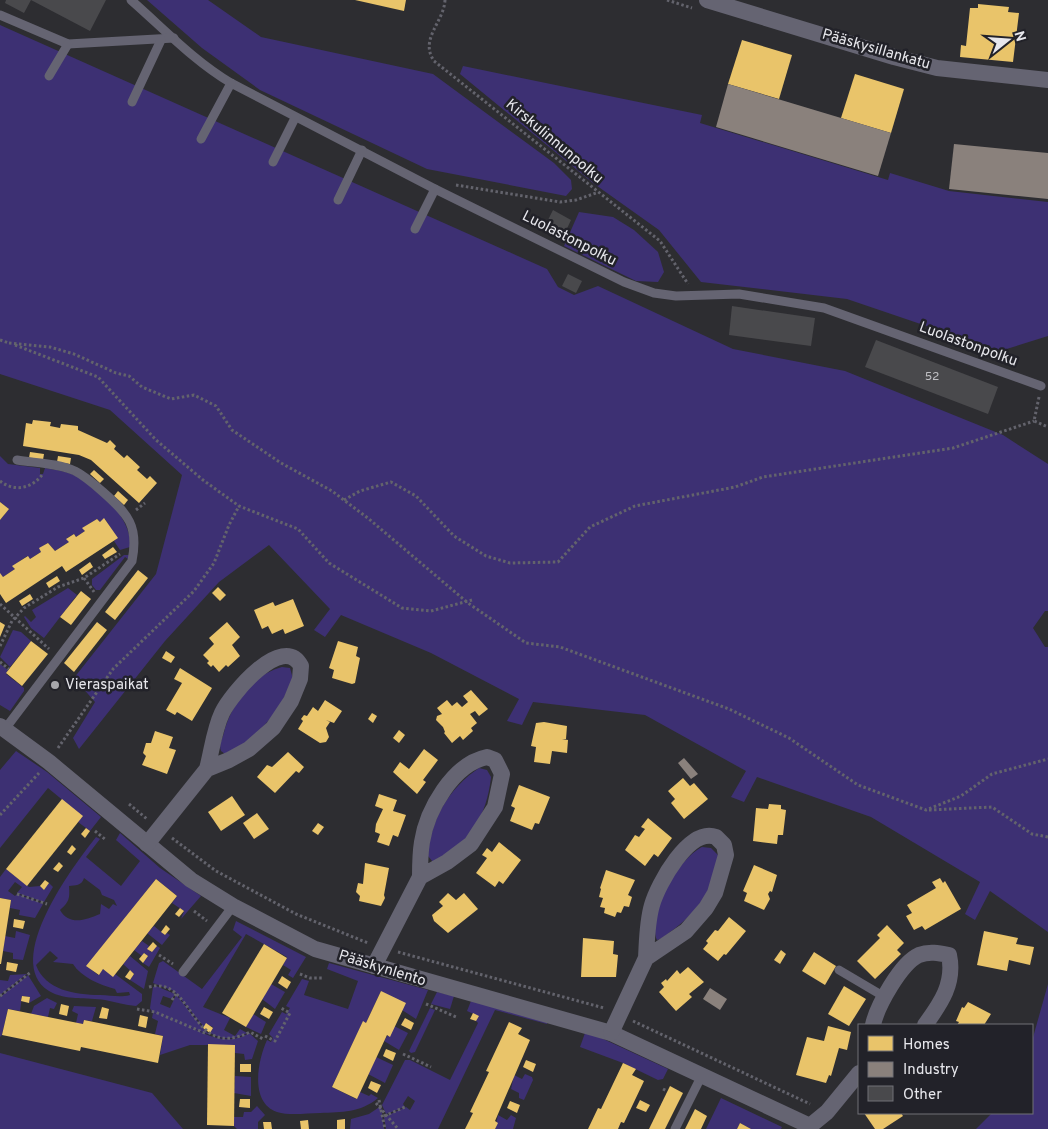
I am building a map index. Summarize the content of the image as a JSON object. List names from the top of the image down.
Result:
{
  "streets": {
    "street": ["Pääskysillankatu", "Pääskynlento"],
    "lane": ["Luolastonpolku"],
    "path": ["Kirskulinnunpolku"]
  },
  "crossings": [
    ["Kirskulinnunpolku", "Luolastonpolku"]
  ],
  "places": ["Vieraspaikat"],
  "house_numbers": ["52"],
  "legend": ["Homes", "Industry", "Other"],
  "north": "right"
}
